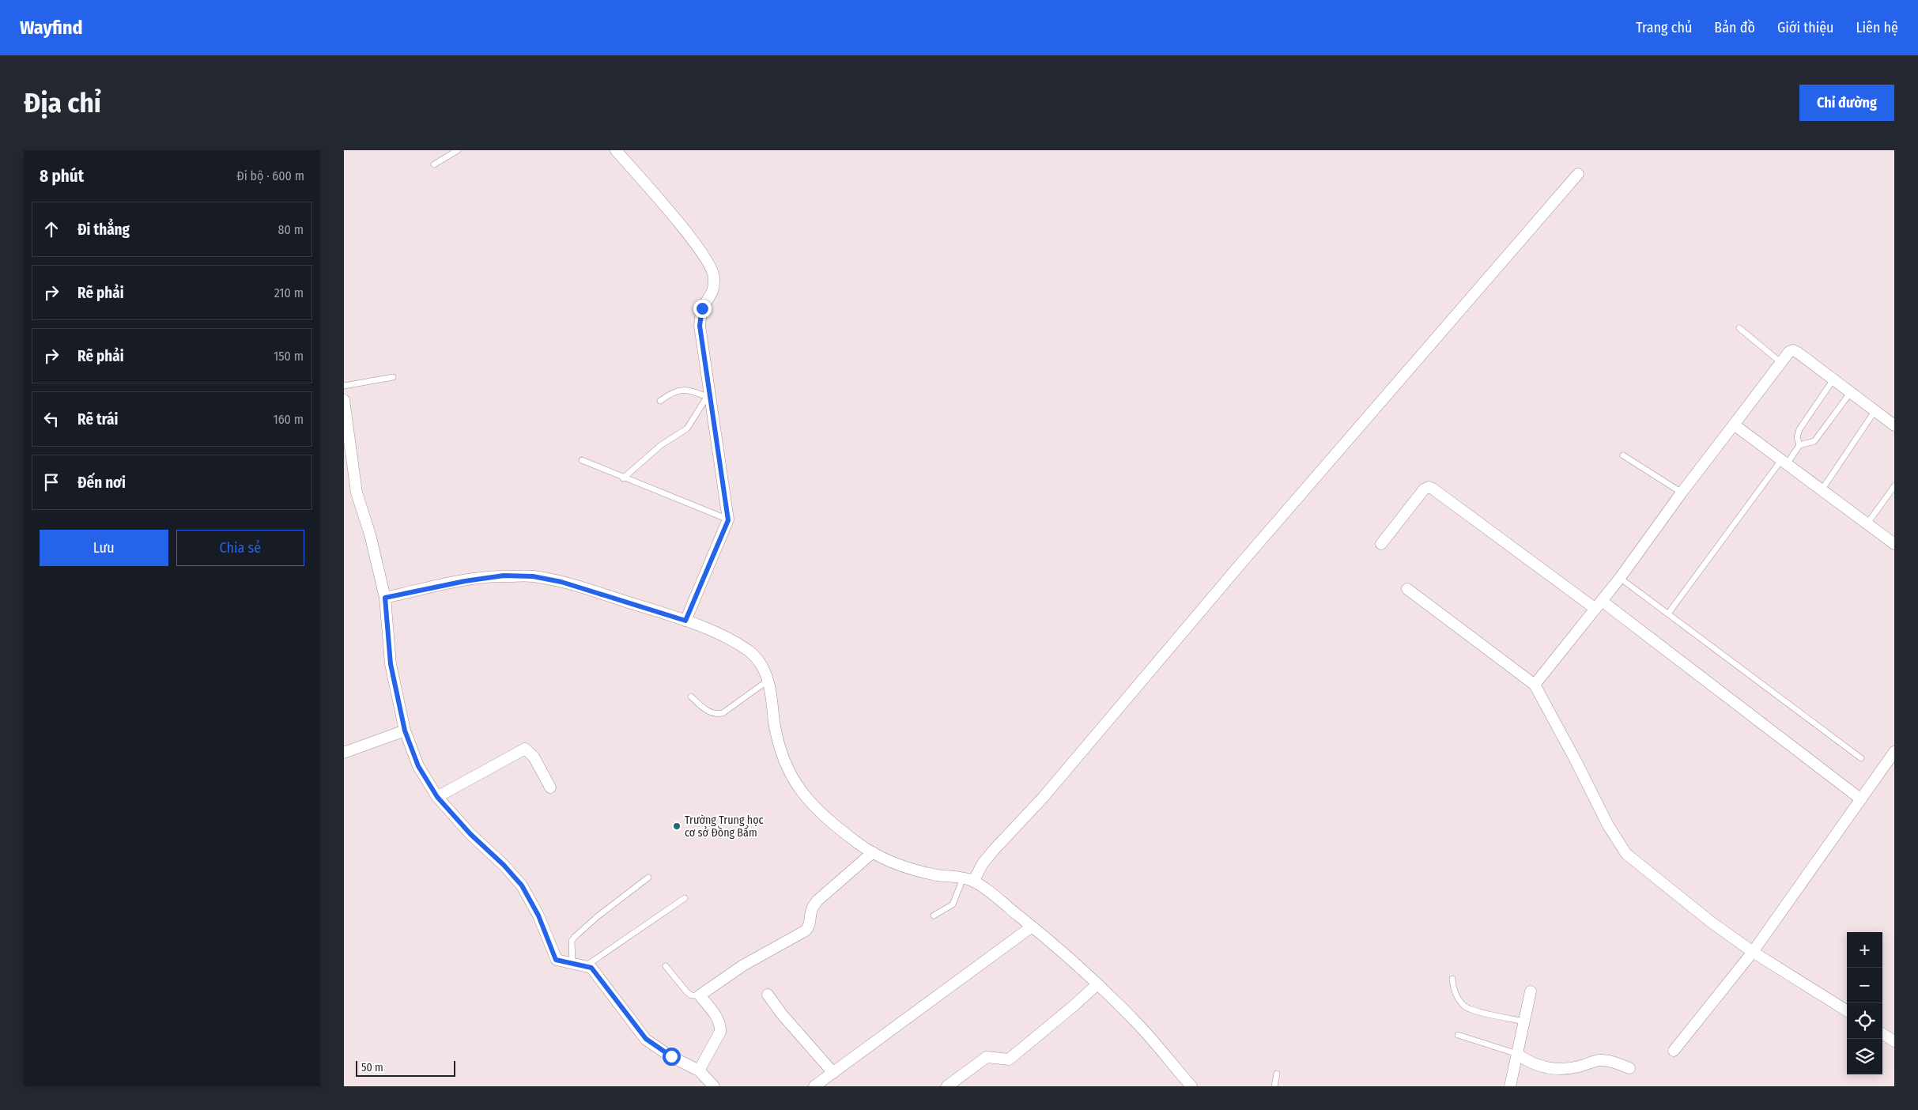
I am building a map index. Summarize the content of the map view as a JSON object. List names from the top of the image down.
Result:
{
  "places": ["Trường Trung học cơ sở Đồng Bẩm"],
  "scale_bar": "50 m",
  "page": {
    "header": "Wayfind",
    "nav": [
      "Trang chủ",
      "Bản đồ",
      "Giới thiệu",
      "Liên hệ"
    ],
    "buttons": [
      "Chỉ đường",
      ["Lưu", "Chia sẻ"]
    ],
    "title": "Địa chỉ",
    "heading": ["8 phút", "Đi bộ · 600 m"],
    "list": [
      ["Đi thẳng", "80 m"],
      ["Rẽ phải", "210 m"],
      ["Rẽ phải", "150 m"],
      ["Rẽ trái", "160 m"],
      "Đến nơi"
    ],
    "map_buttons": ["+", "−"],
    "scale": "50 m"
  }
}
